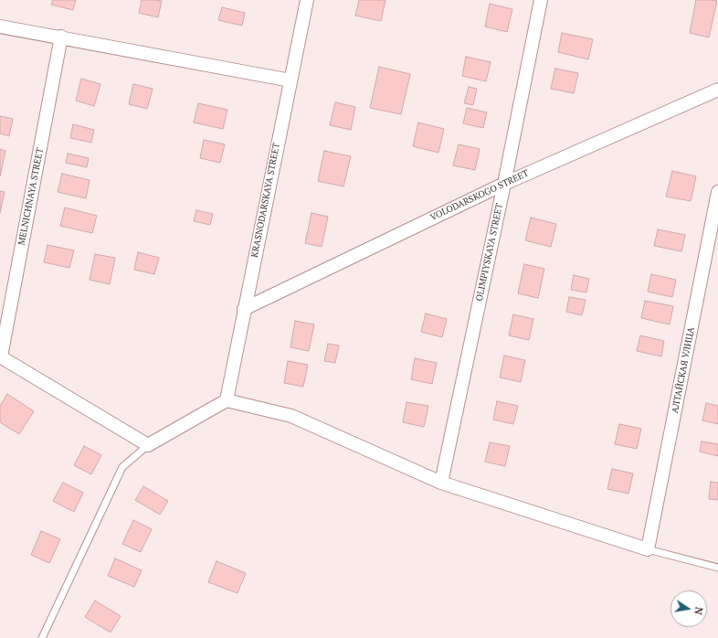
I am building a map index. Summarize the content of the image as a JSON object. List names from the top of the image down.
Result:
{
  "streets": {
    "street": [
      "VOLODARSKOGO STREET",
      "MELNICHNAYA STREET",
      "KRASNODARSKAYA STREET",
      "OLIMPIYSKAYA STREET",
      "АЛТАЙСКАЯ УЛИЦА"
    ]
  },
  "crossings": [
    ["VOLODARSKOGO STREET", "KRASNODARSKAYA STREET"],
    ["VOLODARSKOGO STREET", "OLIMPIYSKAYA STREET"]
  ],
  "north": "right"
}
